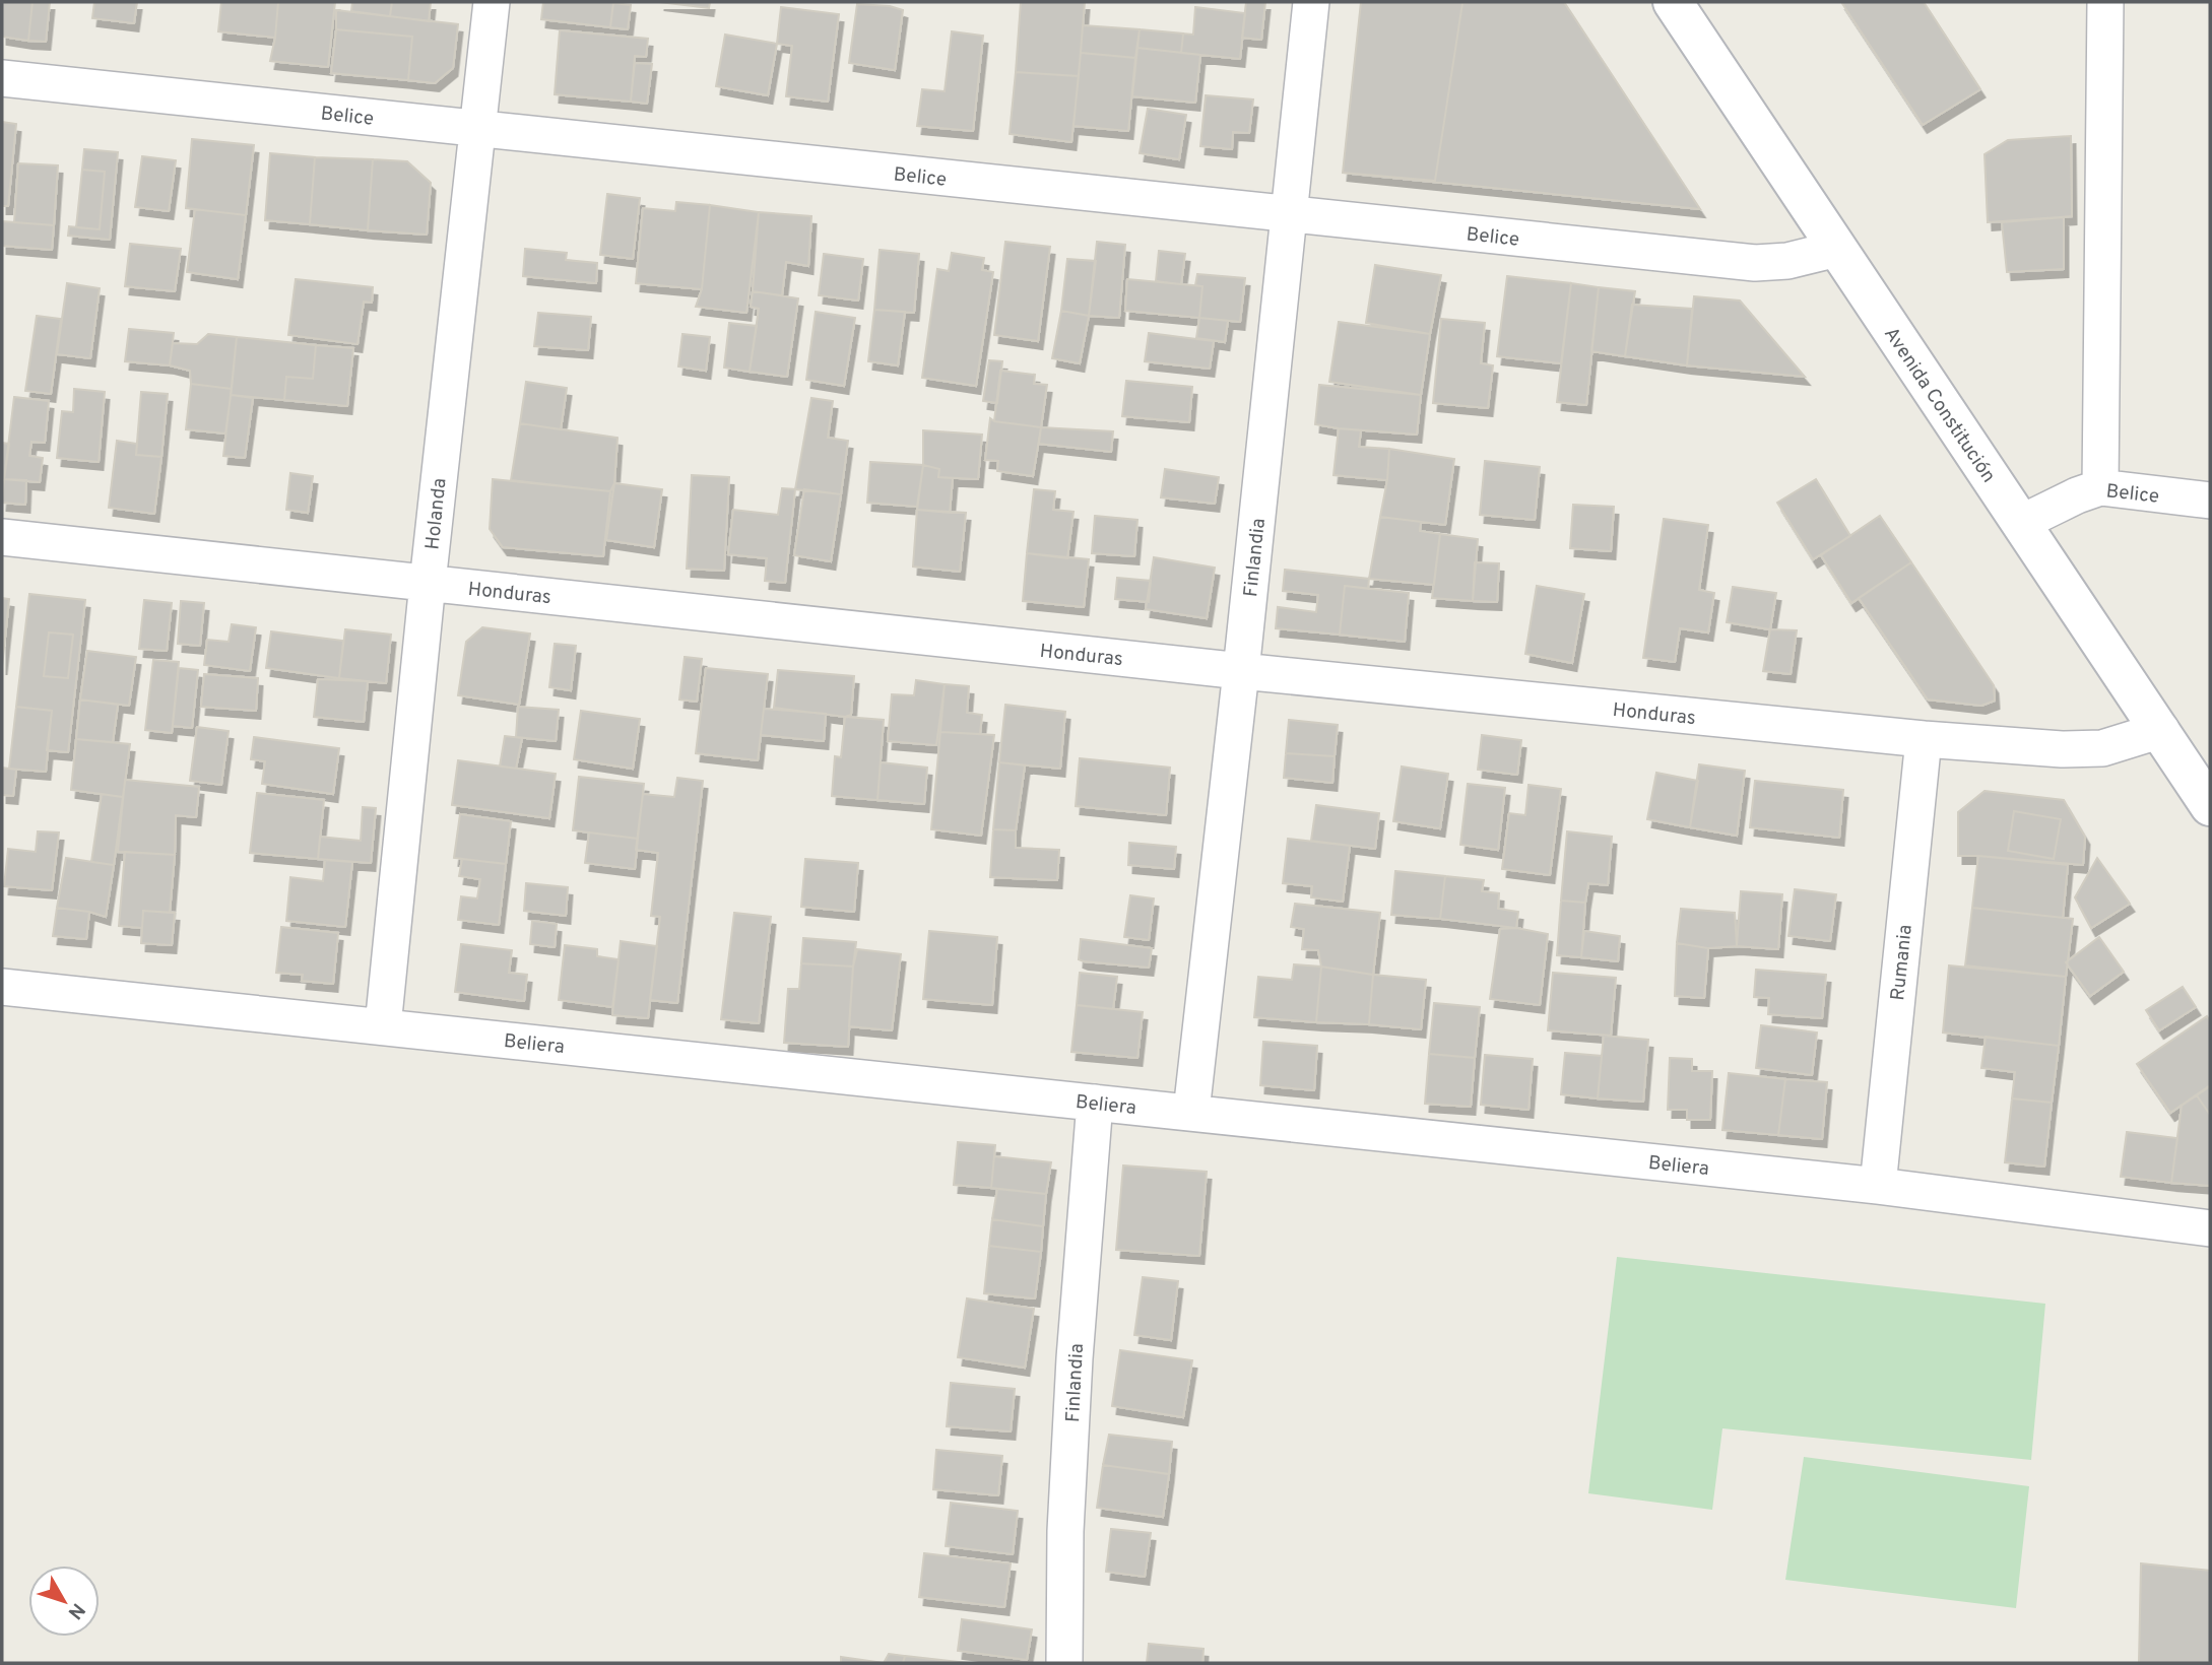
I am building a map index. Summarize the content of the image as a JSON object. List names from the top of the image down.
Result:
{
  "streets": {
    "main road": ["Avenida Constitución"],
    "street": [
      "Belice",
      "Holanda",
      "Finlandia",
      "Honduras",
      "Rumania",
      "Beliera"
    ]
  },
  "crossings": [
    ["Belice", "Avenida Constitución"],
    ["Belice", "Holanda"],
    ["Belice", "Finlandia"],
    ["Avenida Constitución", "Honduras"],
    ["Holanda", "Honduras"],
    ["Holanda", "Beliera"],
    ["Finlandia", "Honduras"],
    ["Finlandia", "Beliera"],
    ["Honduras", "Rumania"],
    ["Rumania", "Beliera"]
  ],
  "north": "bottom right"
}
